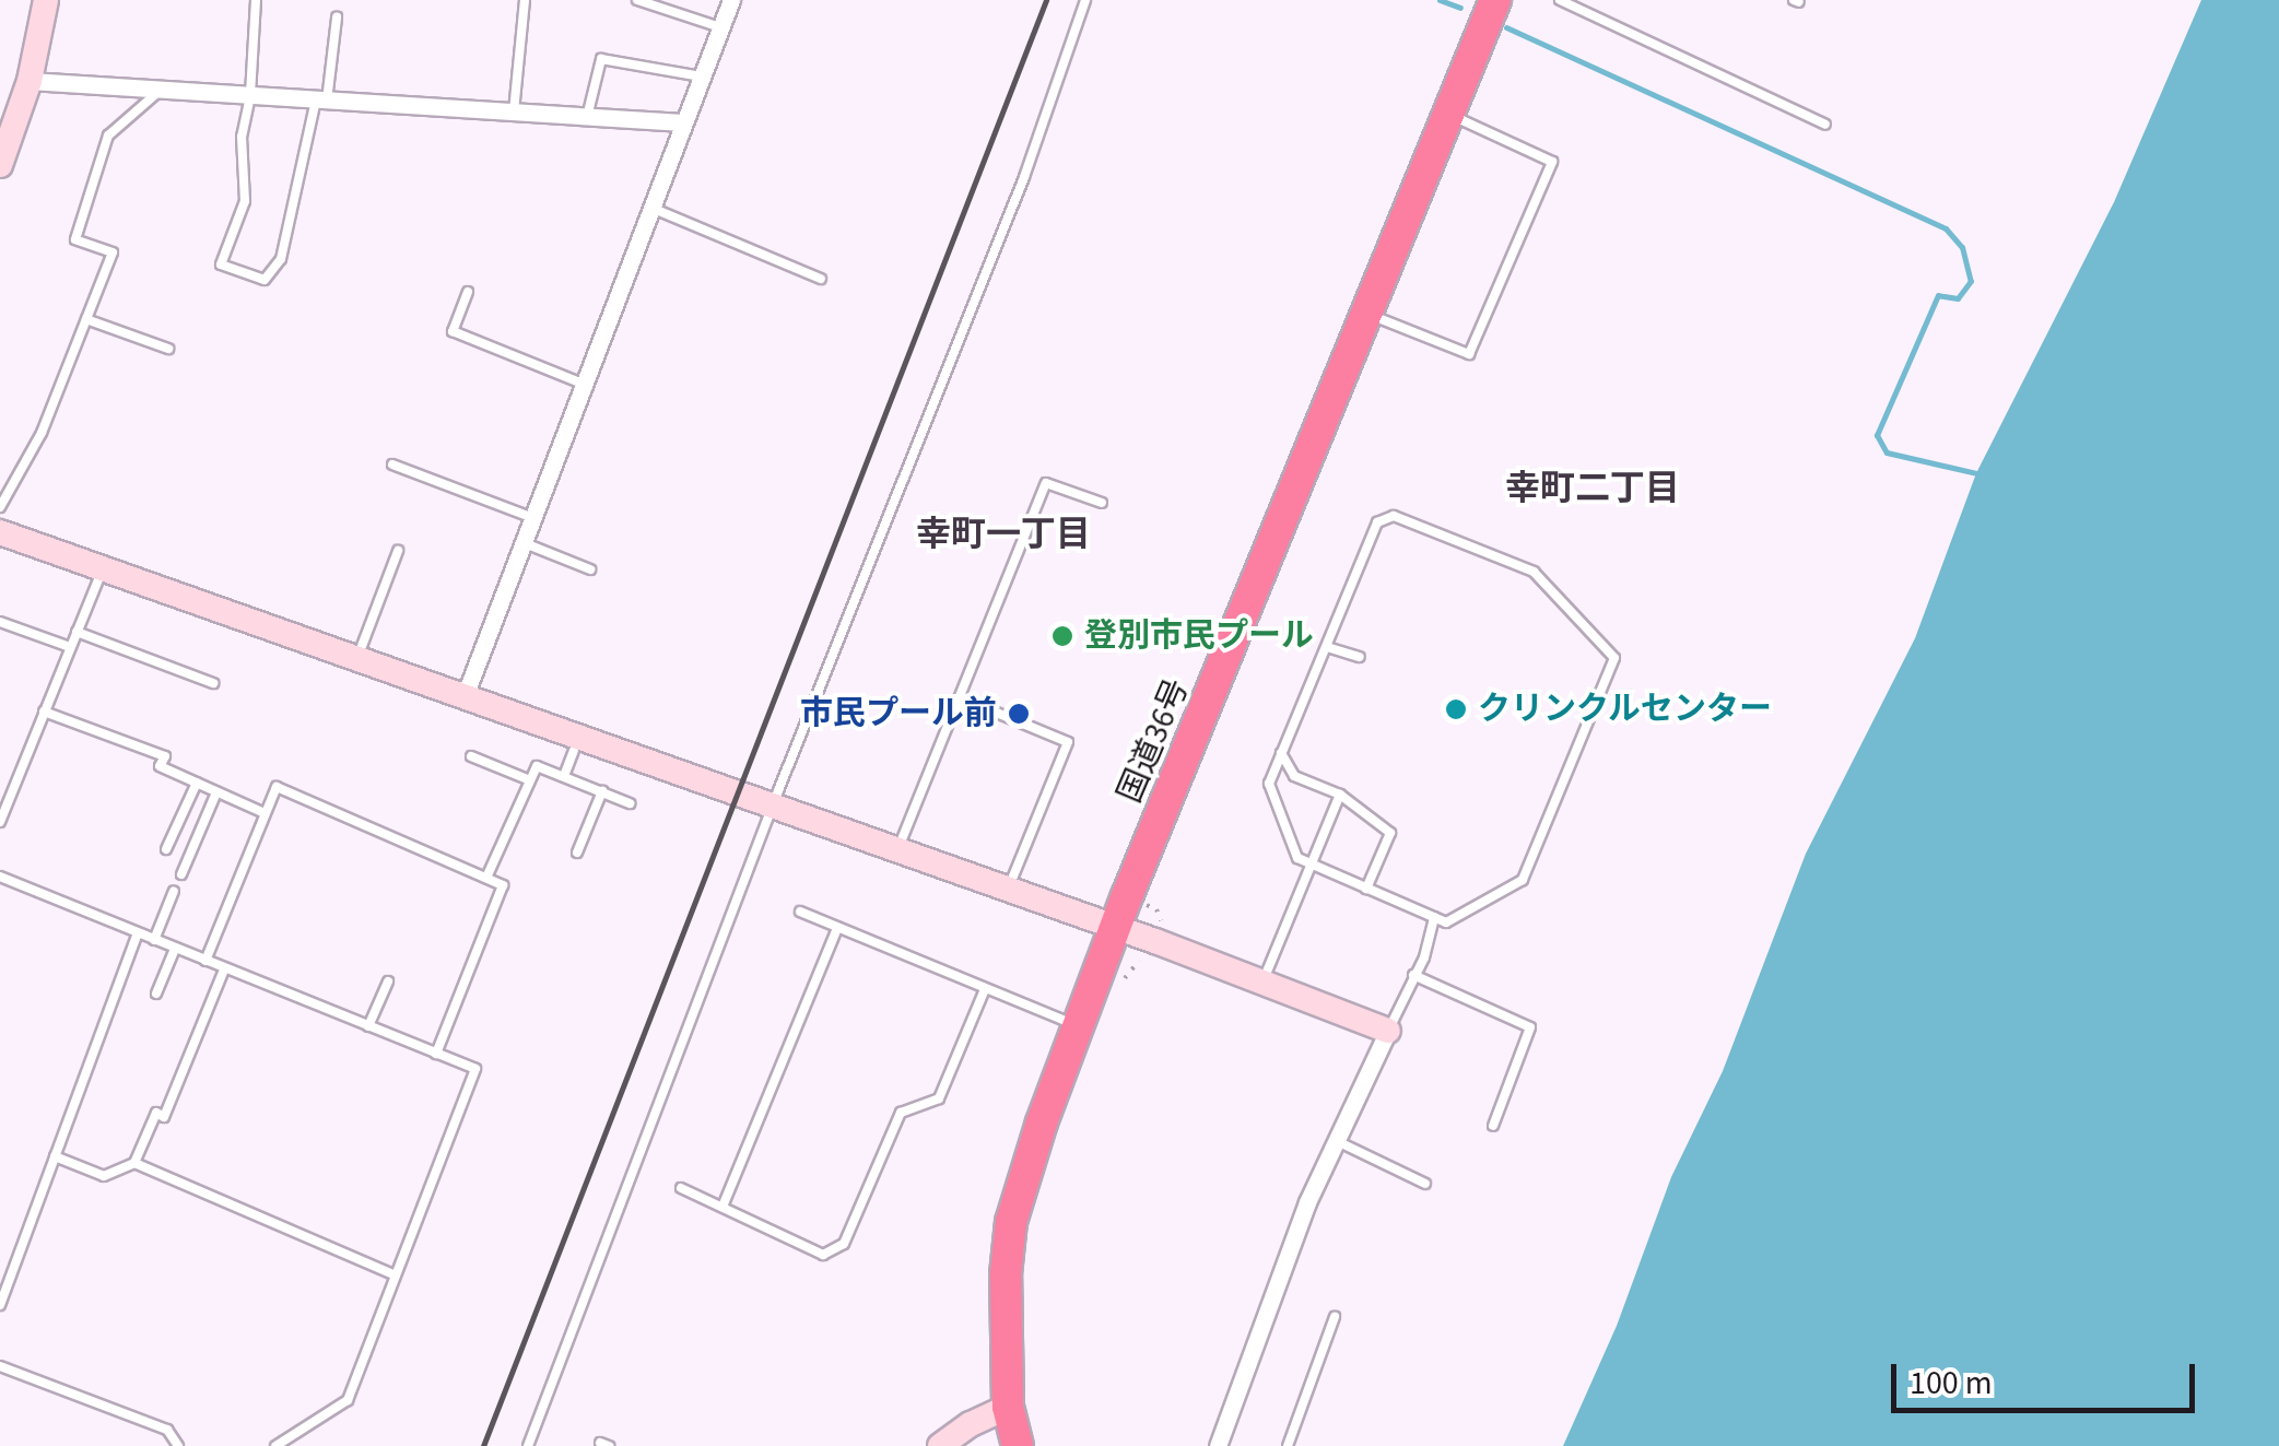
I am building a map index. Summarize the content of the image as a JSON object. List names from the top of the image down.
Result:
{
  "streets": {
    "highway": ["国道36号"]
  },
  "districts": ["幸町二丁目", "幸町一丁目"],
  "places": ["登別市民プール", "クリンクルセンター", "市民プール前"],
  "scale_bar": "100 m"
}
